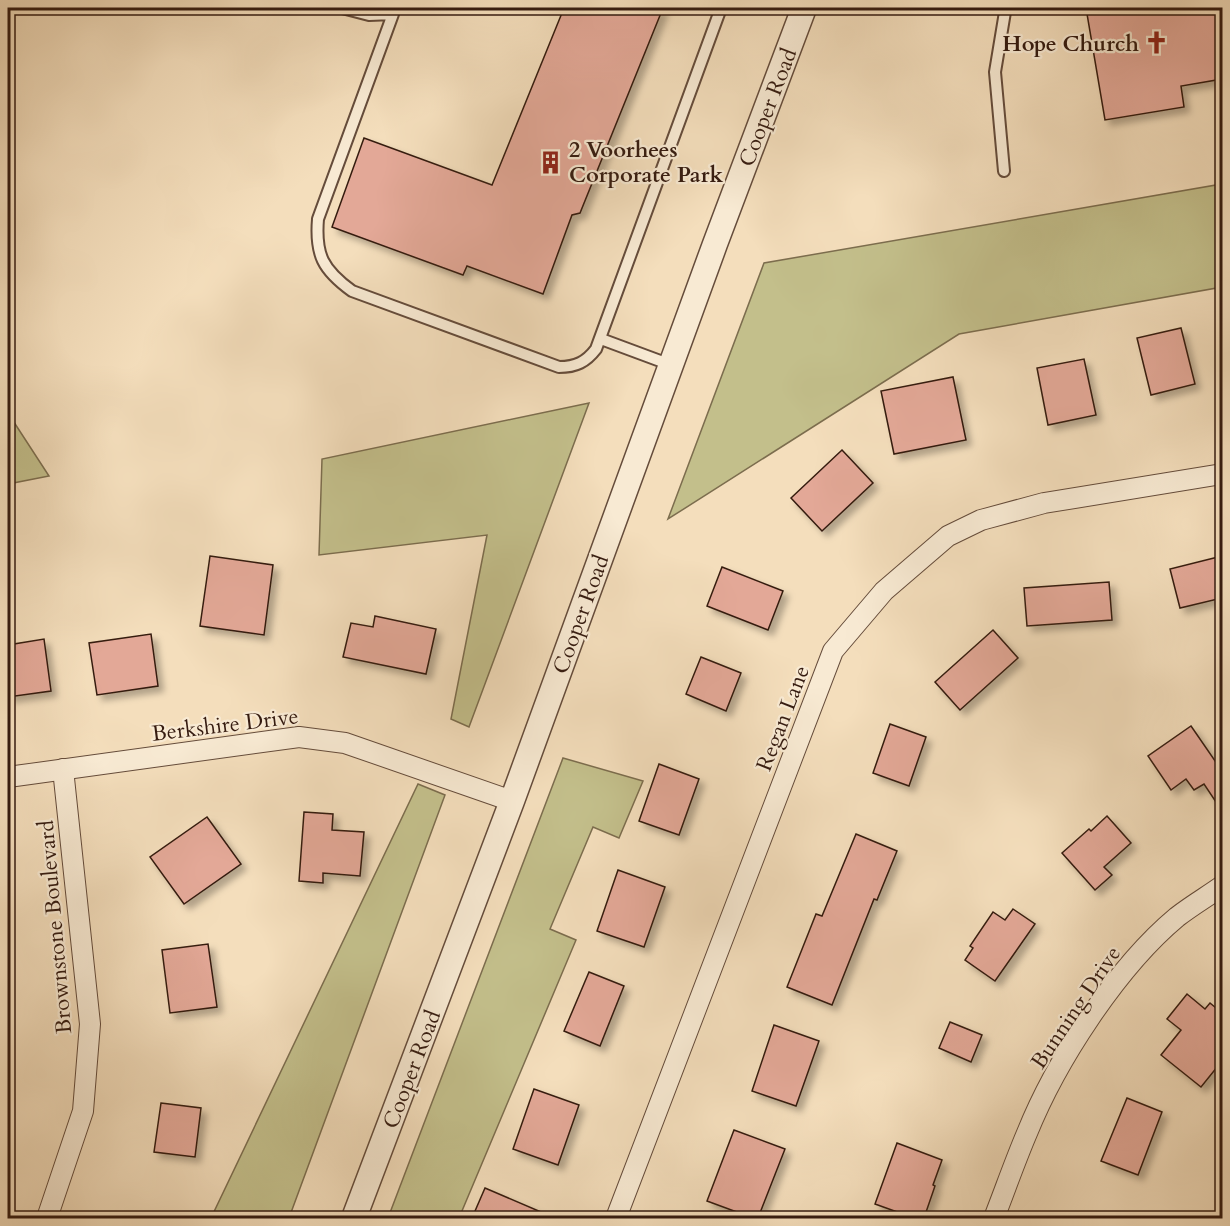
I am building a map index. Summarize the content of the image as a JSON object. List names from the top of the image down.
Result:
{
  "streets": {
    "street": [
      "Cooper Road",
      "Regan Lane",
      "Berkshire Drive",
      "Brownstone Boulevard",
      "Bunning Drive"
    ]
  },
  "crossings": [
    ["Cooper Road", "Berkshire Drive"],
    ["Berkshire Drive", "Brownstone Boulevard"]
  ],
  "places": {
    "church": ["Hope Church"],
    "building": ["2 Voorhees Corporate Park"]
  }
}
